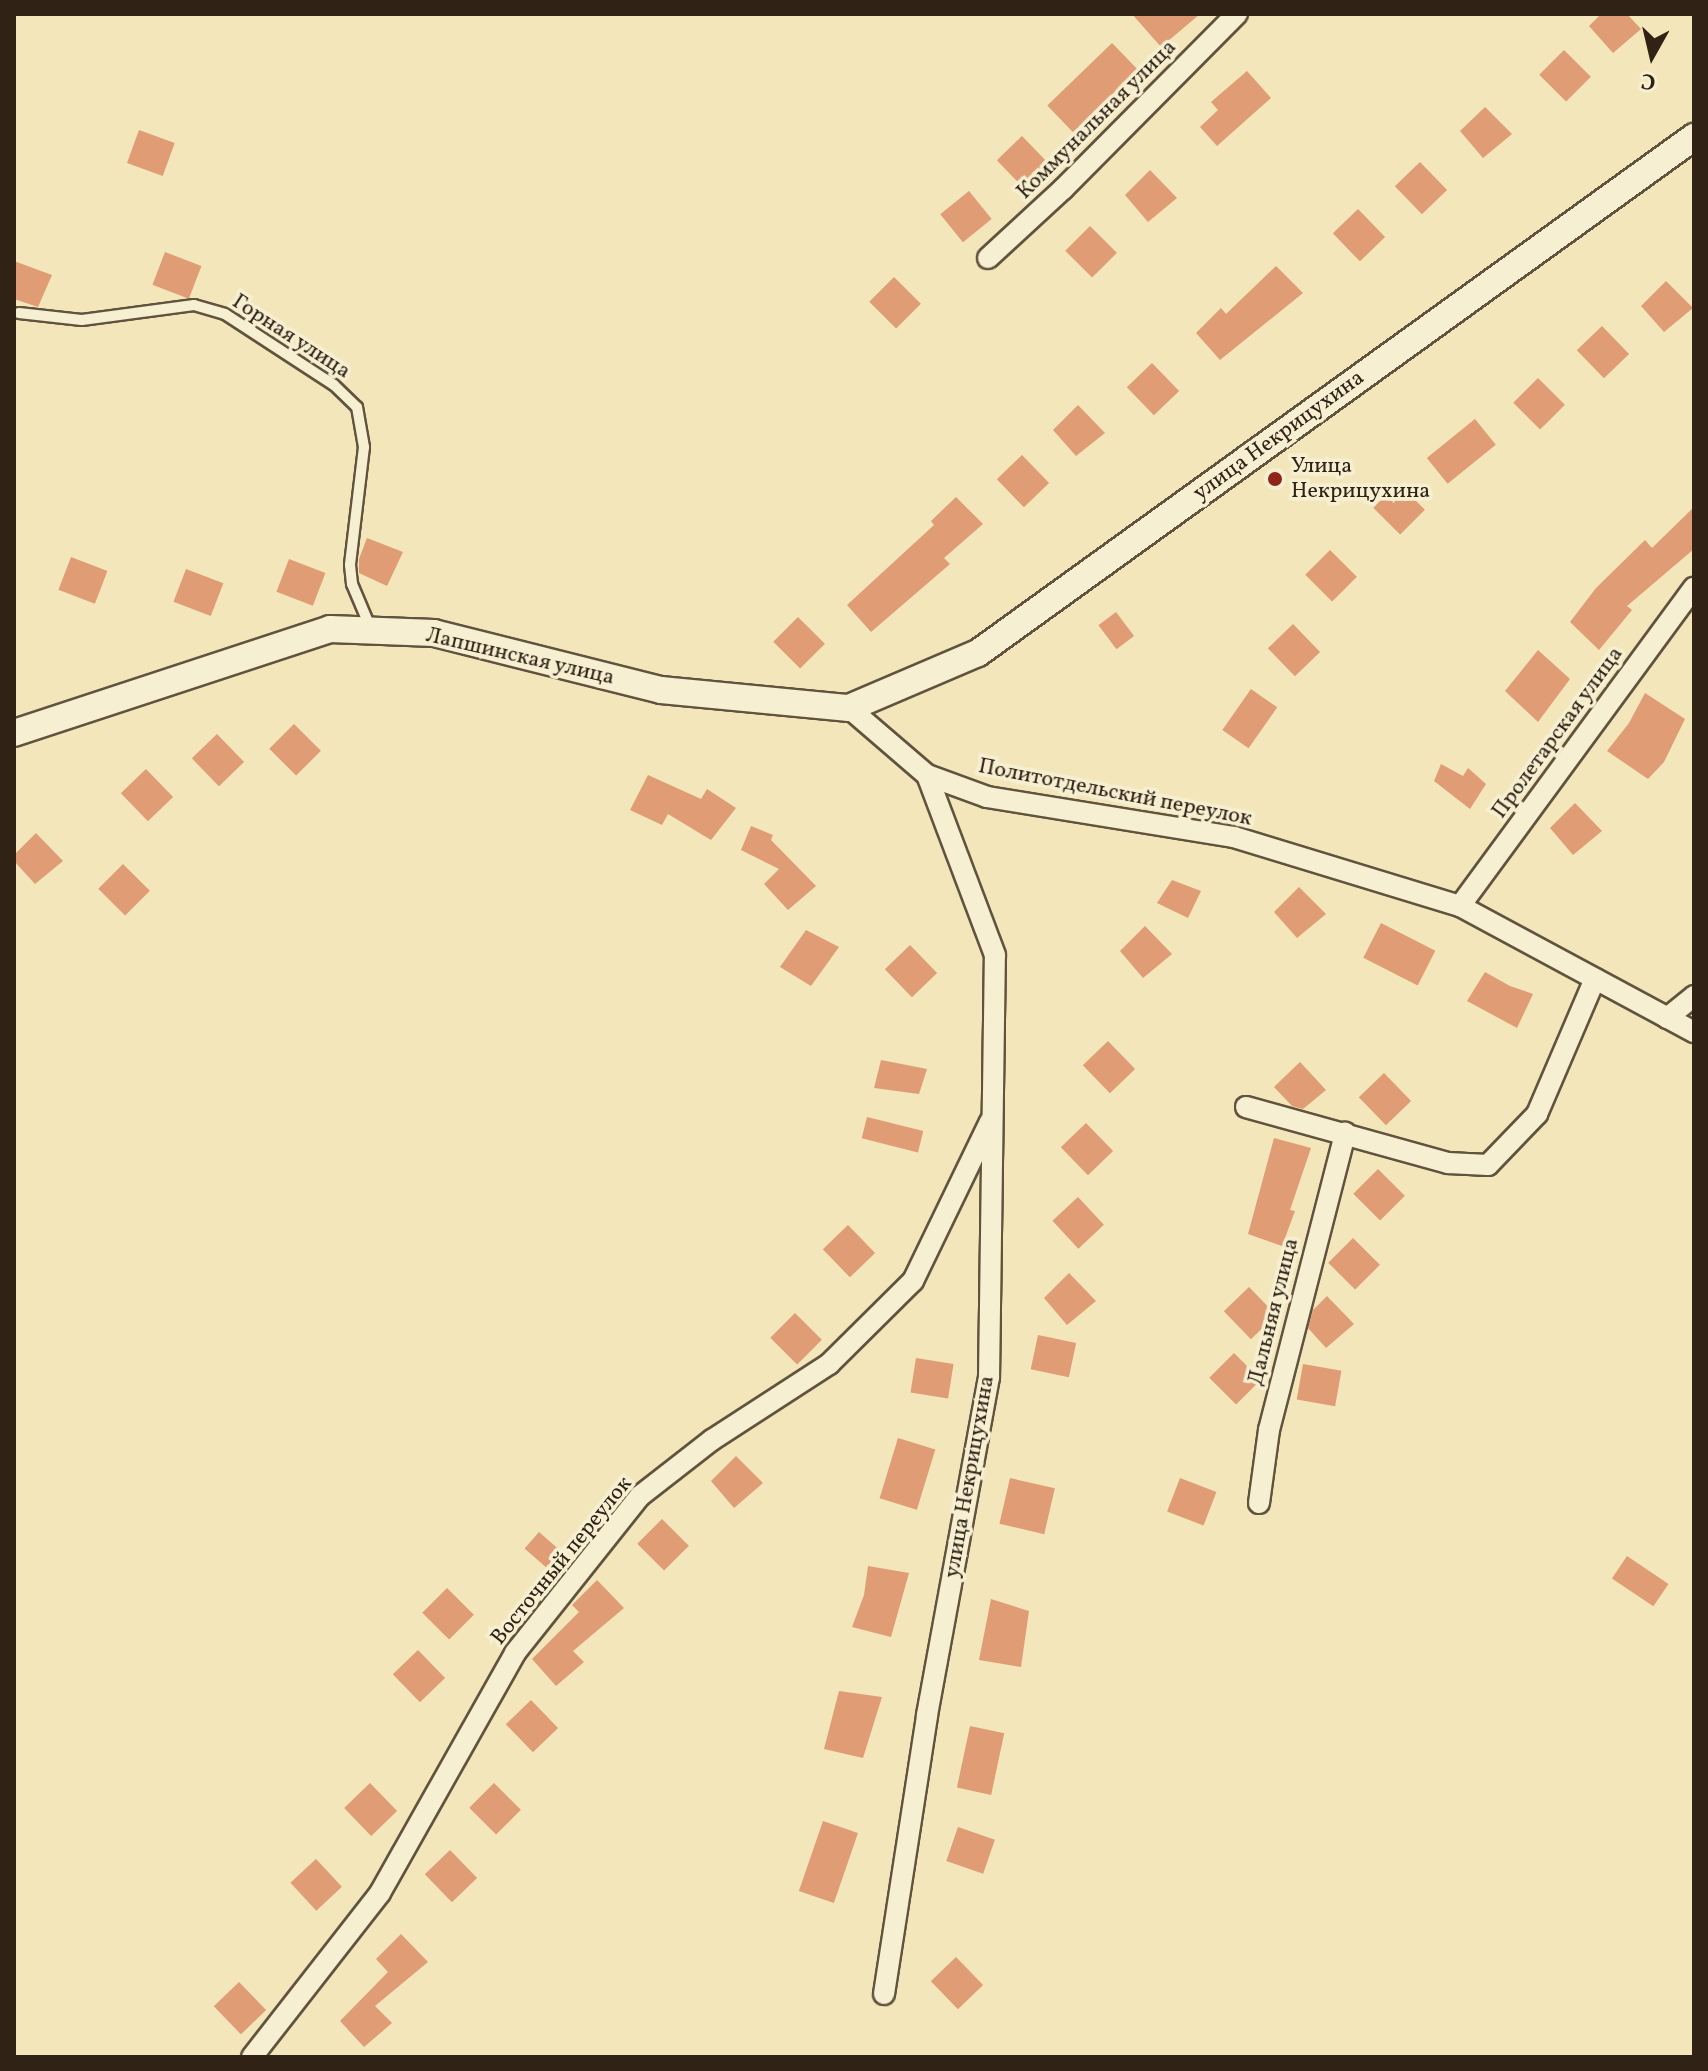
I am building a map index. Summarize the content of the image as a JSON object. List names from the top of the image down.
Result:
{
  "streets": {
    "street": [
      "Коммунальная улица",
      "улица Некрицухина",
      "Лапшинская улица",
      "Пролетарская улица",
      "Политотдельский переулок",
      "Дальняя улица",
      "Восточный переулок"
    ],
    "lane": ["Горная улица"]
  },
  "crossings": [
    ["Горная улица", "Лапшинская улица"],
    ["улица Некрицухина", "Лапшинская улица"],
    ["улица Некрицухина", "Политотдельский переулок"],
    ["улица Некрицухина", "Восточный переулок"],
    ["Лапшинская улица", "Политотдельский переулок"],
    ["Пролетарская улица", "Политотдельский переулок"]
  ],
  "places": ["Улица Некрицухина"],
  "north": "bottom"
}
